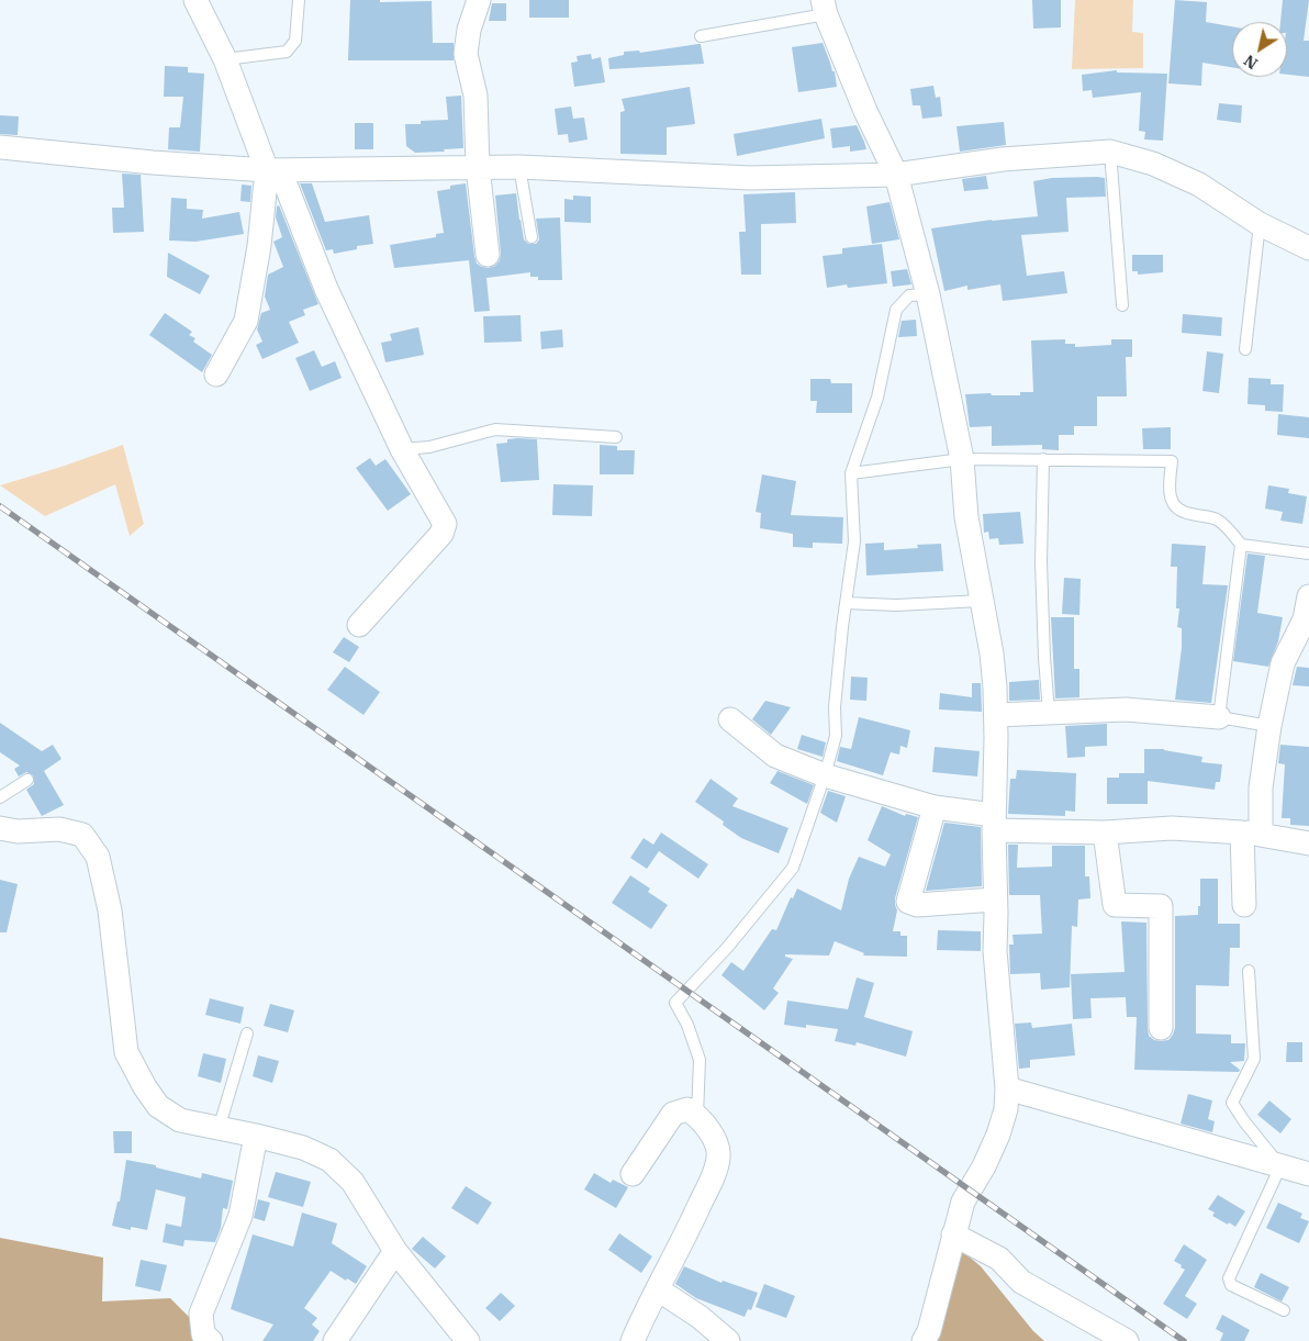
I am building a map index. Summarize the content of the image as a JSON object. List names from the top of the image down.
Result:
{
  "north": "bottom left"
}
